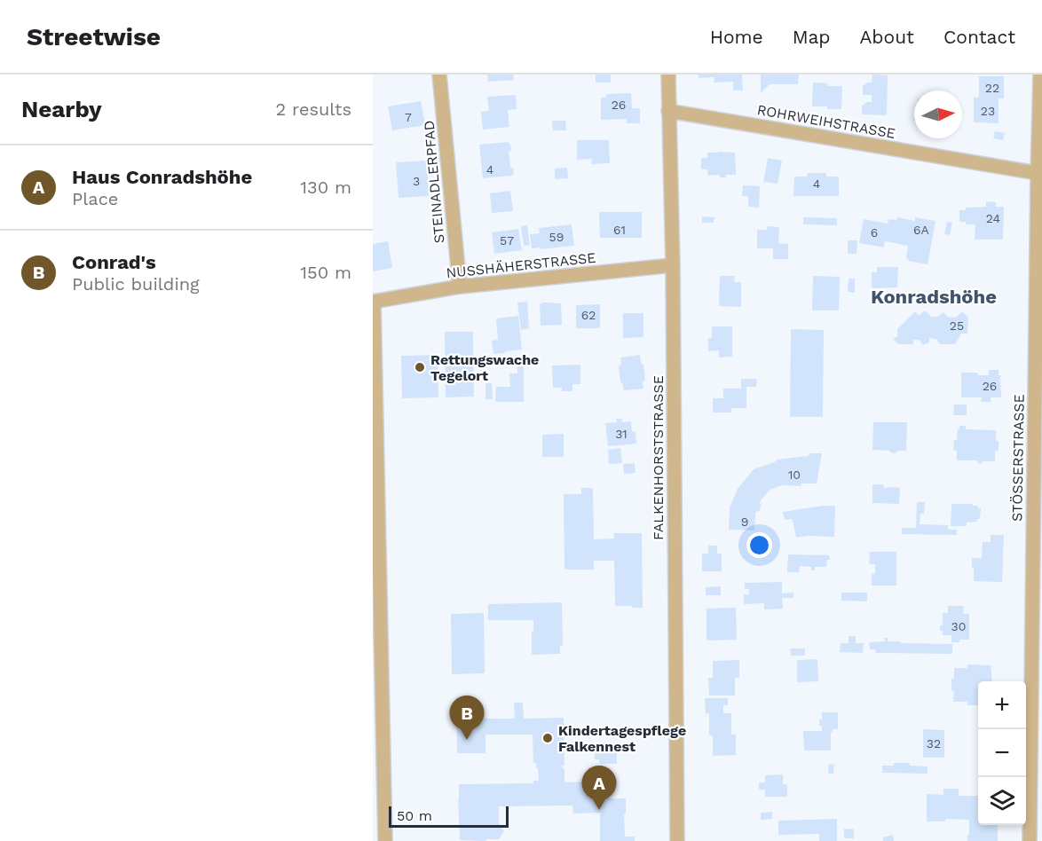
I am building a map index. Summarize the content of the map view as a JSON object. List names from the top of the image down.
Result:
{
  "streets": {
    "street": [
      "ROHRWEIHSTRASSE",
      "STEINADLERPFAD",
      "NUSSHÄHERSTRASSE",
      "FALKENHORSTSTRASSE",
      "STÖSSERSTRASSE"
    ]
  },
  "crossings": [
    ["ROHRWEIHSTRASSE", "FALKENHORSTSTRASSE"],
    ["ROHRWEIHSTRASSE", "STÖSSERSTRASSE"],
    ["STEINADLERPFAD", "NUSSHÄHERSTRASSE"],
    ["NUSSHÄHERSTRASSE", "FALKENHORSTSTRASSE"]
  ],
  "districts": ["Konradshöhe"],
  "places": ["Rettungswache Tegelort", "Kindertagespflege Falkennest"],
  "house_numbers": [
    "22",
    "26",
    "23",
    "7",
    "4",
    "3",
    "4",
    "24",
    "61",
    "6A",
    "6",
    "59",
    "57",
    "62",
    "25",
    "26",
    "31",
    "10",
    "9",
    "30",
    "32"
  ],
  "scale_bar": "50 m",
  "north": "right",
  "page": {
    "header": "Streetwise",
    "nav": [
      "Home",
      "Map",
      "About",
      "Contact"
    ],
    "heading": ["Nearby", "2 results"],
    "list": [
      {
        "mark": "A",
        "name": "Haus Conradshöhe",
        "note": "Place",
        "value": "130 m"
      },
      {
        "mark": "B",
        "name": "Conrad's",
        "note": "Public building",
        "value": "150 m"
      }
    ],
    "map_buttons": ["+", "−"],
    "pins": ["B", "A"],
    "scale": "50 m"
  }
}
